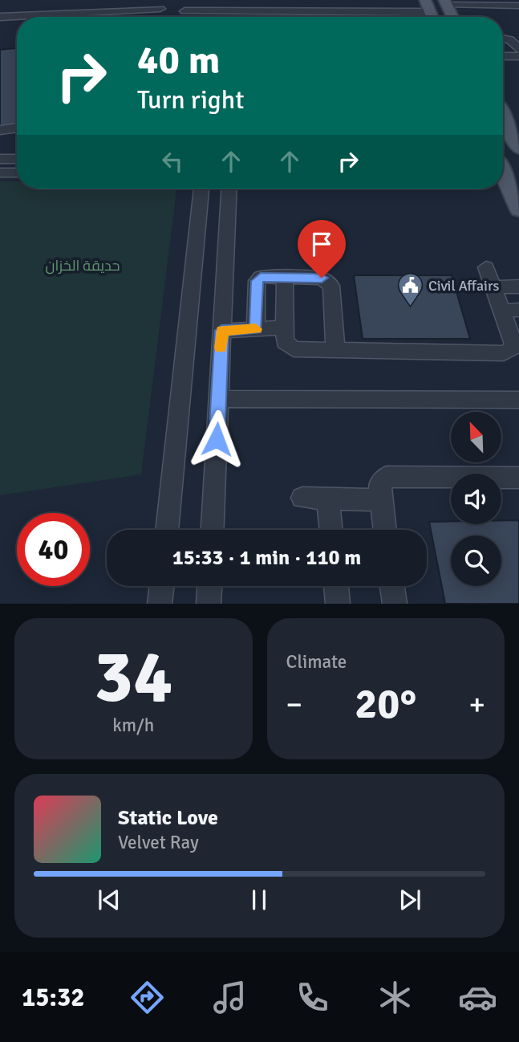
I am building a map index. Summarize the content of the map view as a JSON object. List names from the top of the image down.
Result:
{
  "parks": ["حديقة الخزان"],
  "places": {
    "public building": ["Civil Affairs"]
  },
  "north": "top left",
  "page": {
    "turn": ["40 m", "Turn right"],
    "limit": "40",
    "trip": "15:33 · 1 min · 110 m",
    "tile": [
      ["34", "km/h"],
      "Climate"
    ],
    "heat": ["−", "20°", "+"],
    "song": ["Static Love", "Velvet Ray"],
    "tabs": "15:32"
  }
}
